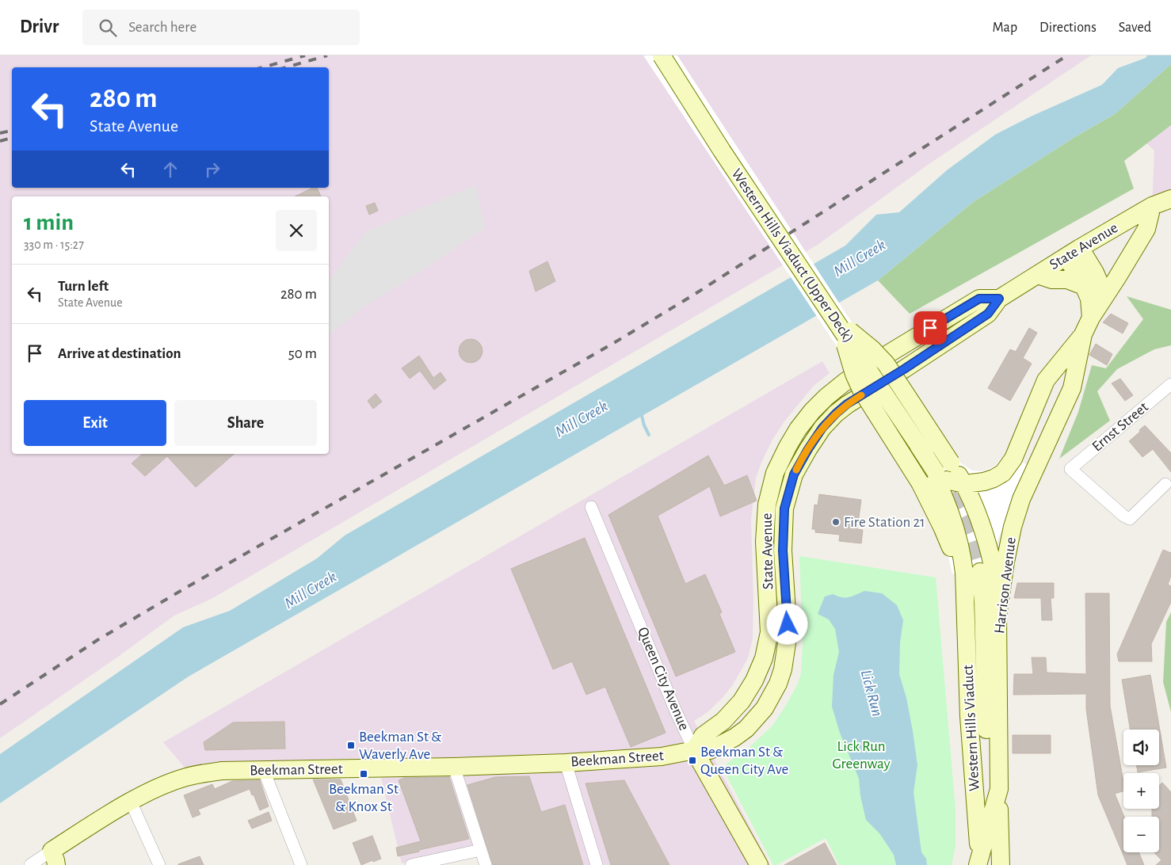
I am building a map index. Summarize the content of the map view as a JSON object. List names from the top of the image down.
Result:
{
  "streets": {
    "main road": [
      "State Avenue",
      "Western Hills Viaduct (Upper Deck)",
      "Harrison Avenue",
      "Queen City Avenue",
      "Western Hills Viaduct",
      "Beekman Street"
    ],
    "street": ["Ernst Street"]
  },
  "crossings": [
    ["State Avenue", "Harrison Avenue"],
    ["State Avenue", "Queen City Avenue"],
    ["State Avenue", "Beekman Street"],
    ["Western Hills Viaduct (Upper Deck)", "Western Hills Viaduct"],
    ["Harrison Avenue", "Western Hills Viaduct"],
    ["Queen City Avenue", "Beekman Street"]
  ],
  "water": ["Mill Creek", "Lick Run"],
  "parks": ["Lick Run Greenway"],
  "places": {
    "other": ["Fire Station 21"],
    "transit": ["Beekman St & Waverly Ave", "Beekman St & Queen City Ave", "Beekman St & Knox St"]
  },
  "page": {
    "header": "Drivr",
    "search": "Search here",
    "nav": ["Map", "Directions", "Saved"],
    "turn": ["280 m", "State Avenue"],
    "heading": ["1 min", "330 m · 15:27"],
    "list": [
      {
        "name": "Turn left",
        "note": "State Avenue",
        "value": "280 m"
      },
      {
        "name": "Arrive at destination",
        "value": "50 m"
      }
    ],
    "buttons": ["Exit", "Share"],
    "map_buttons": ["+", "−"]
  }
}
